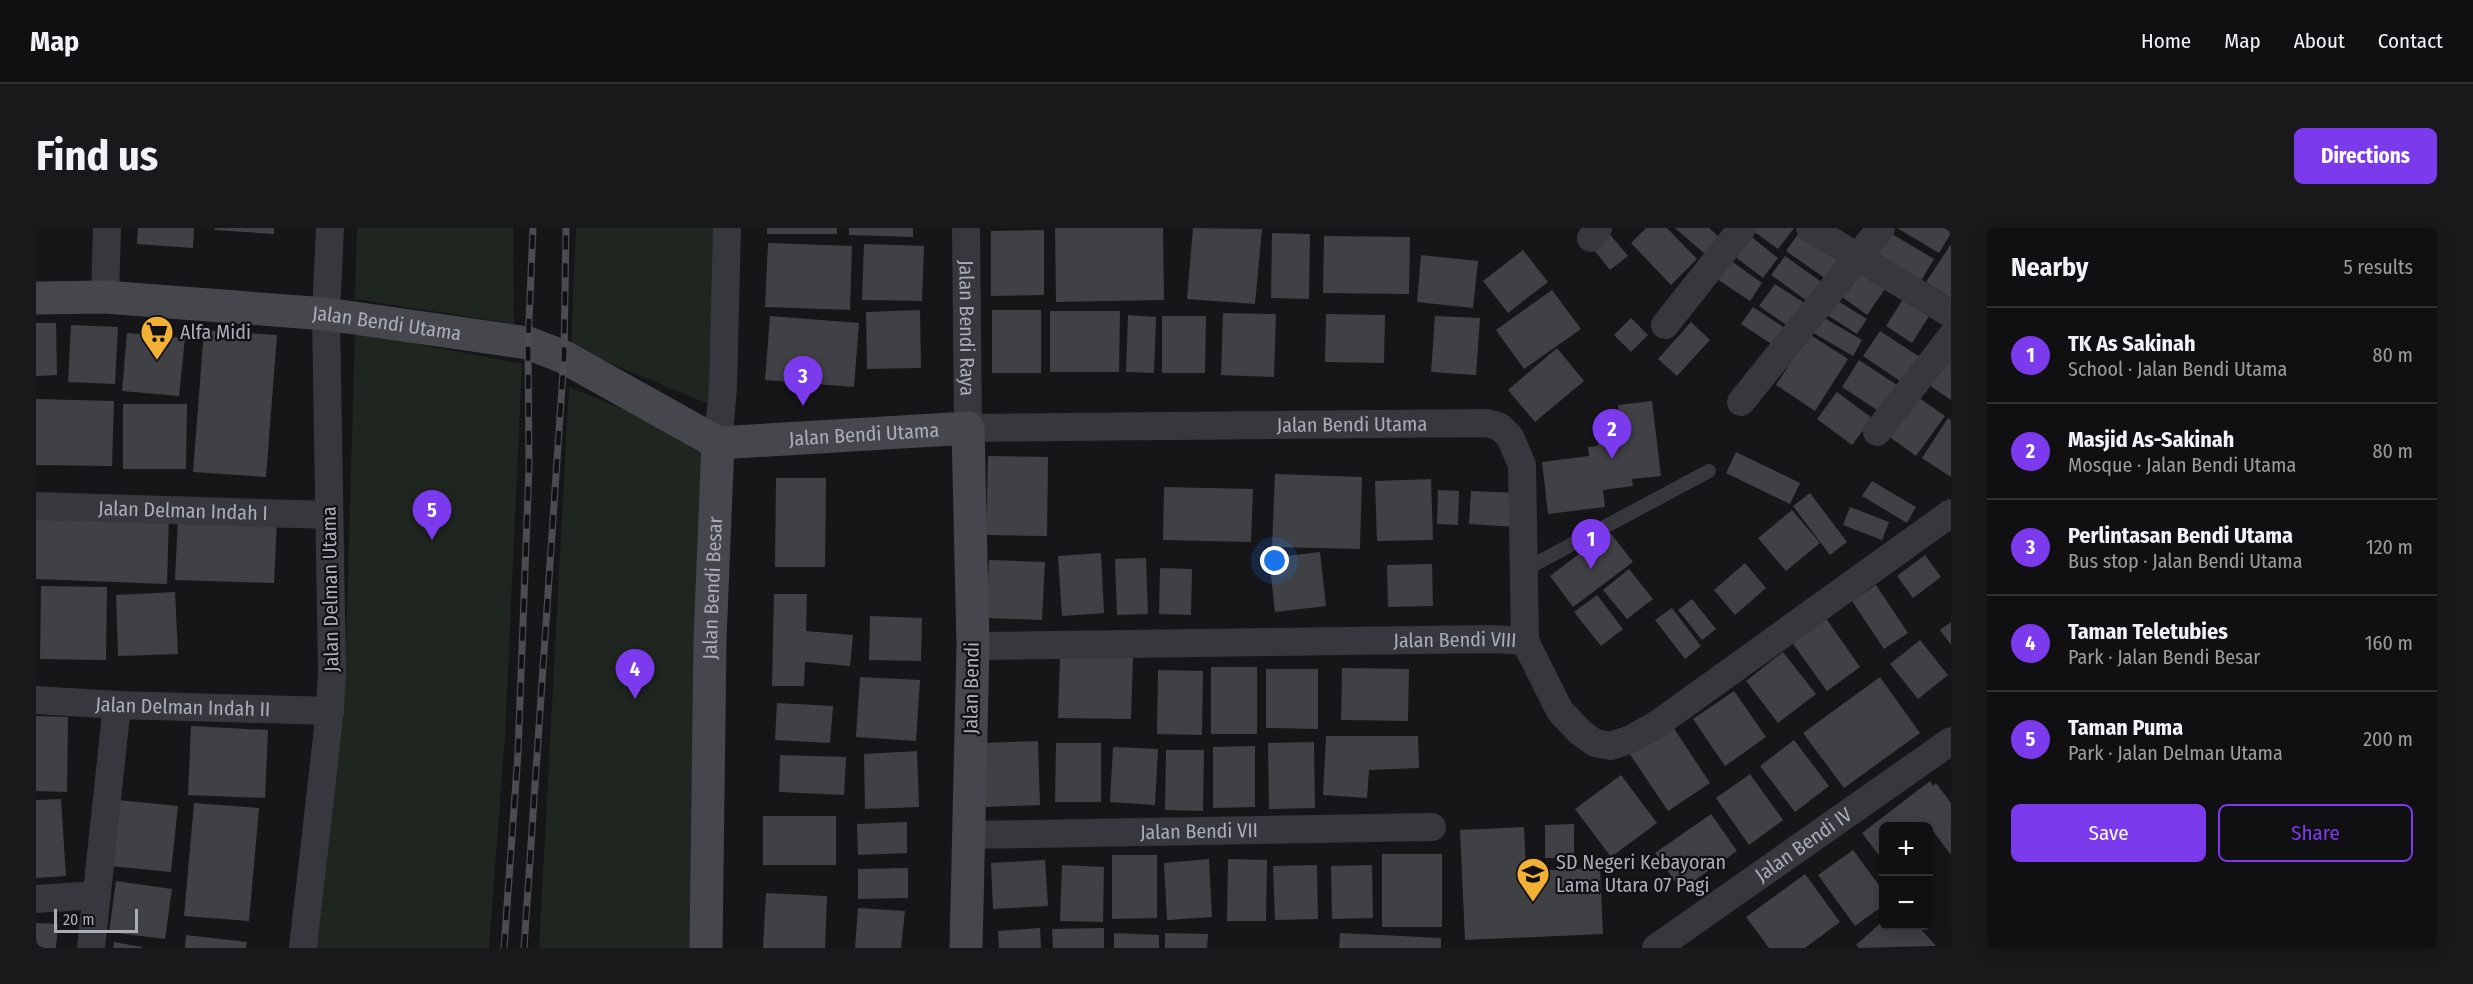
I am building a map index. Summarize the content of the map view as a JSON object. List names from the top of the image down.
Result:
{
  "streets": {
    "street": [
      "Jalan Bendi Utama",
      "Jalan Bendi Raya",
      "Jalan Delman Indah I",
      "Jalan Bendi Besar",
      "Jalan Delman Utama",
      "Jalan Bendi VIII",
      "Jalan Bendi",
      "Jalan Delman Indah II",
      "Jalan Bendi VII",
      "Jalan Bendi IV"
    ]
  },
  "crossings": [
    ["Jalan Bendi Utama", "Jalan Bendi Raya"],
    ["Jalan Bendi Utama", "Jalan Bendi Besar"],
    ["Jalan Bendi Utama", "Jalan Delman Utama"],
    ["Jalan Bendi Utama", "Jalan Bendi VIII"],
    ["Jalan Bendi Utama", "Jalan Bendi"],
    ["Jalan Bendi Raya", "Jalan Bendi"],
    ["Jalan Delman Indah I", "Jalan Delman Utama"],
    ["Jalan Delman Utama", "Jalan Delman Indah II"],
    ["Jalan Bendi VIII", "Jalan Bendi"],
    ["Jalan Bendi", "Jalan Bendi VII"]
  ],
  "places": {
    "supermarket": ["Alfa Midi"],
    "school or university": ["SD Negeri Kebayoran Lama Utara 07 Pagi"]
  },
  "scale_bar": "20 m",
  "page": {
    "header": "Map",
    "nav": [
      "Home",
      "Map",
      "About",
      "Contact"
    ],
    "buttons": [
      "Directions",
      ["Save", "Share"]
    ],
    "title": "Find us",
    "heading": ["Nearby", "5 results"],
    "list": [
      {
        "mark": "1",
        "name": "TK As Sakinah",
        "note": "School · Jalan Bendi Utama",
        "value": "80 m"
      },
      {
        "mark": "2",
        "name": "Masjid As-Sakinah",
        "note": "Mosque · Jalan Bendi Utama",
        "value": "80 m"
      },
      {
        "mark": "3",
        "name": "Perlintasan Bendi Utama",
        "note": "Bus stop · Jalan Bendi Utama",
        "value": "120 m"
      },
      {
        "mark": "4",
        "name": "Taman Teletubies",
        "note": "Park · Jalan Bendi Besar",
        "value": "160 m"
      },
      {
        "mark": "5",
        "name": "Taman Puma",
        "note": "Park · Jalan Delman Utama",
        "value": "200 m"
      }
    ],
    "pins": [
      "3",
      "2",
      "5",
      "1",
      "4"
    ],
    "map_buttons": ["+", "−"],
    "scale": "20 m"
  }
}
